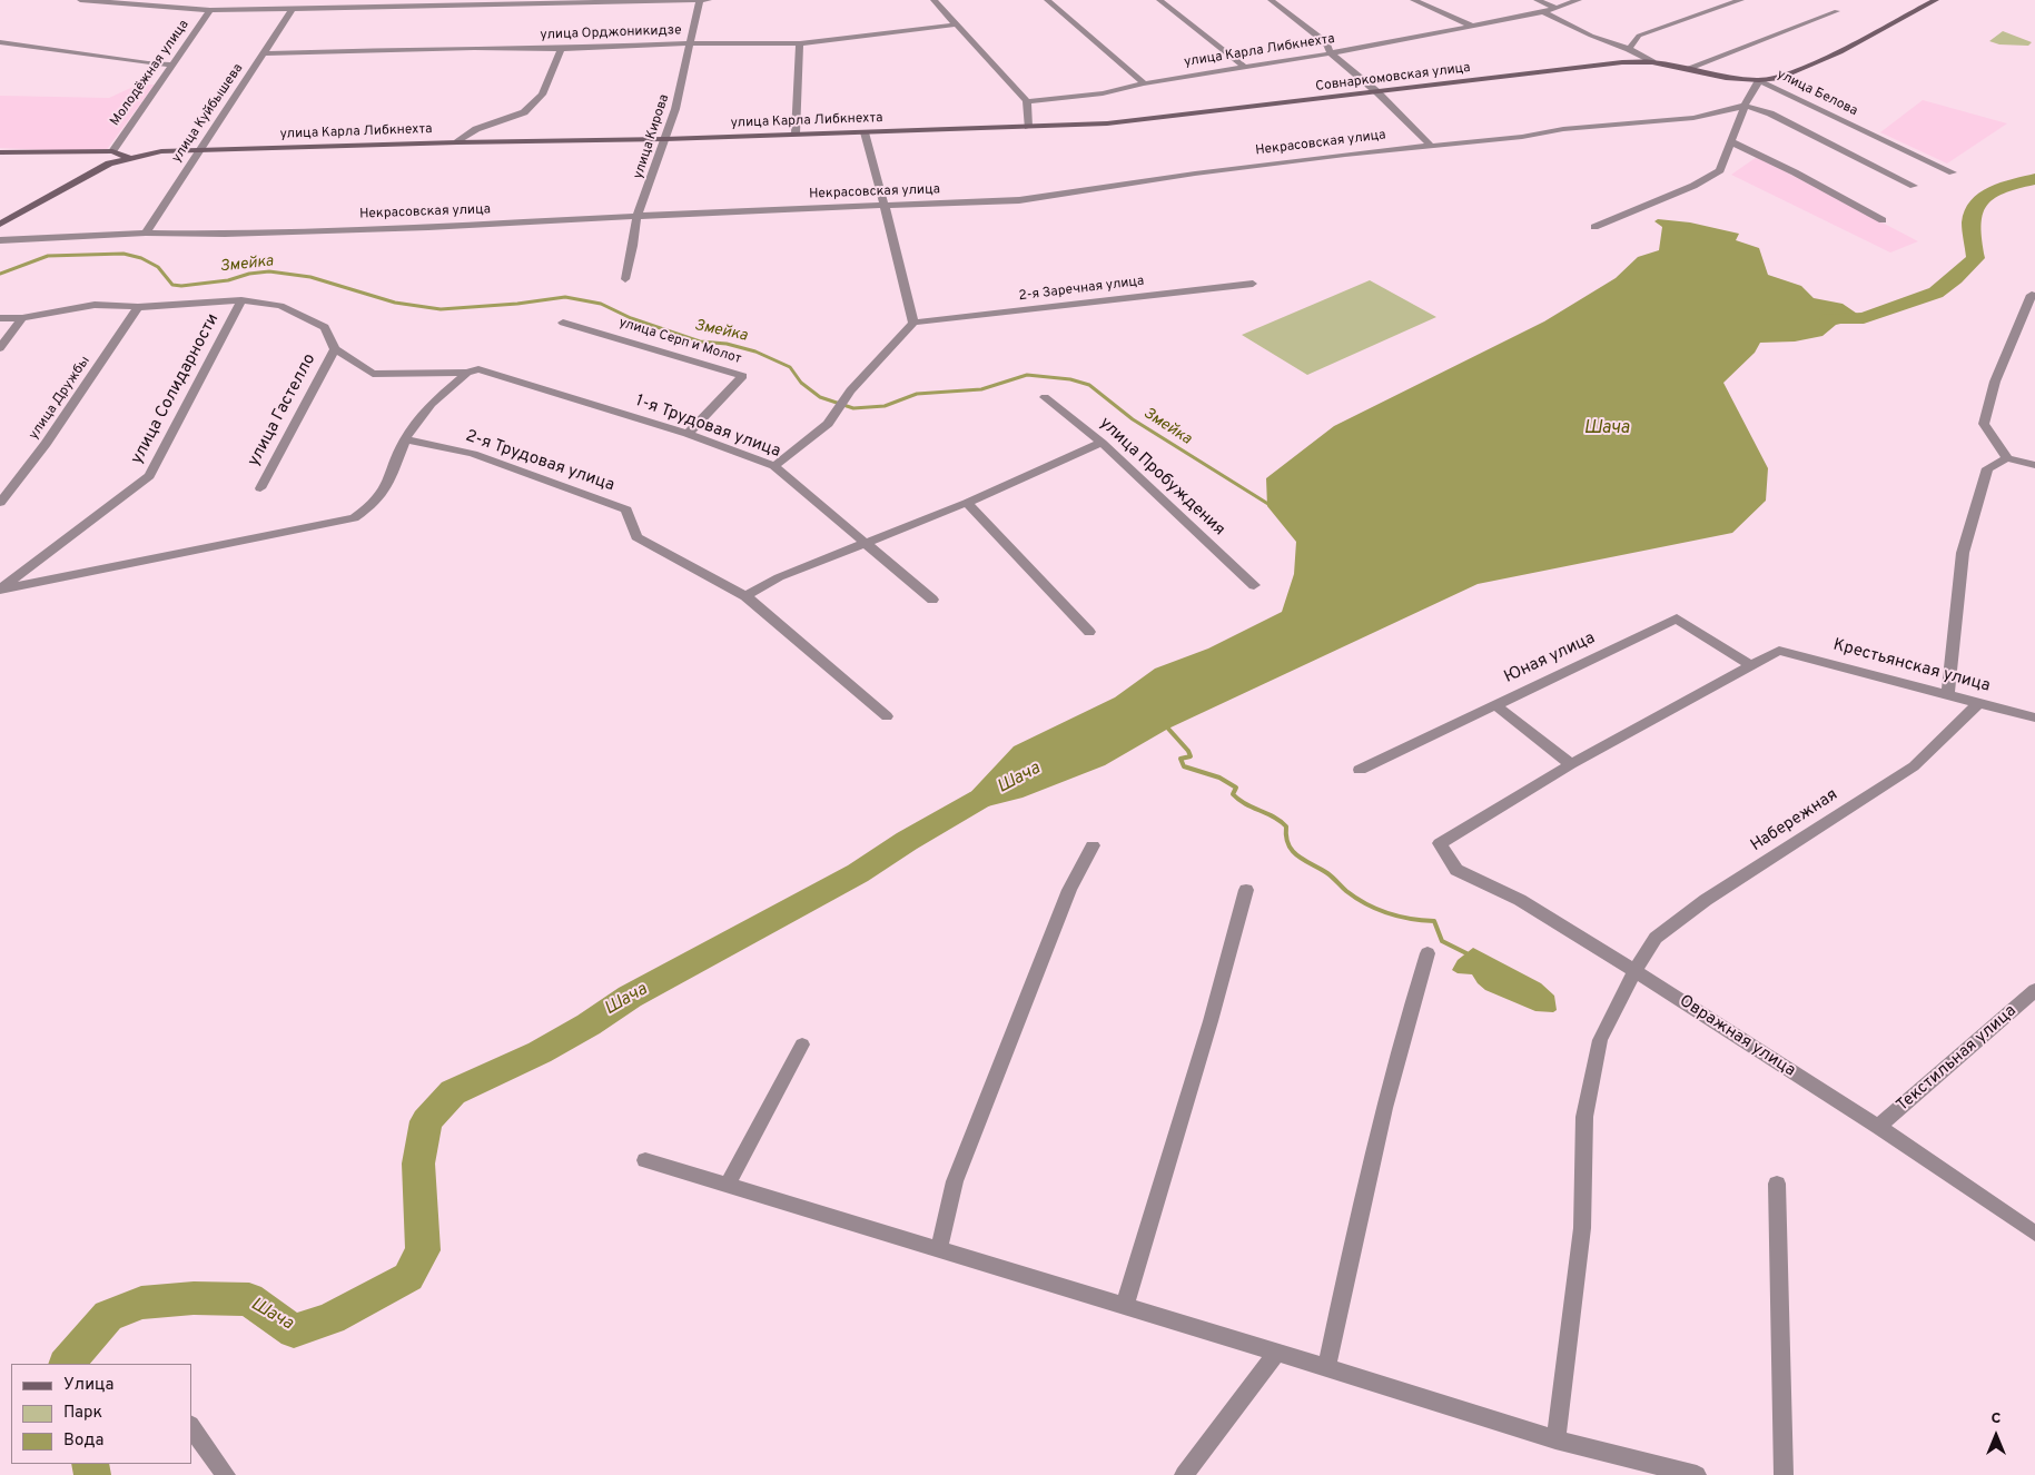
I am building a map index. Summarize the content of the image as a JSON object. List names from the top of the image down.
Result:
{
  "streets": {
    "street": [
      "улица Орджоникидзе",
      "улица Карла Либкнехта",
      "Молодёжная улица",
      "Совнаркомовская улица",
      "улица Белова",
      "улица Куйбышева",
      "улица Кирова",
      "Некрасовская улица",
      "2-я Заречная улица",
      "улица Серп и Молот",
      "улица Солидарности",
      "улица Дружбы",
      "улица Гастелло",
      "1-я Трудовая улица",
      "2-я Трудовая улица",
      "улица Пробуждения",
      "Юная улица",
      "Крестьянская улица",
      "Набережная",
      "Овражная улица",
      "Текстильная улица"
    ]
  },
  "crossings": [
    ["улица Орджоникидзе", "улица Куйбышева"],
    ["улица Орджоникидзе", "улица Кирова"],
    ["улица Карла Либкнехта", "Совнаркомовская улица"],
    ["улица Карла Либкнехта", "улица Куйбышева"],
    ["улица Карла Либкнехта", "улица Кирова"],
    ["Совнаркомовская улица", "улица Белова"],
    ["улица Белова", "Некрасовская улица"],
    ["улица Куйбышева", "Некрасовская улица"],
    ["улица Кирова", "Некрасовская улица"],
    ["улица Серп и Молот", "1-я Трудовая улица"],
    ["улица Гастелло", "1-я Трудовая улица"],
    ["Юная улица", "Крестьянская улица"],
    ["Крестьянская улица", "Набережная"],
    ["Набережная", "Овражная улица"],
    ["Овражная улица", "Текстильная улица"]
  ],
  "water": ["Змейка", "Шача"],
  "legend": ["Улица", "Парк", "Вода"],
  "north": "top"
}
